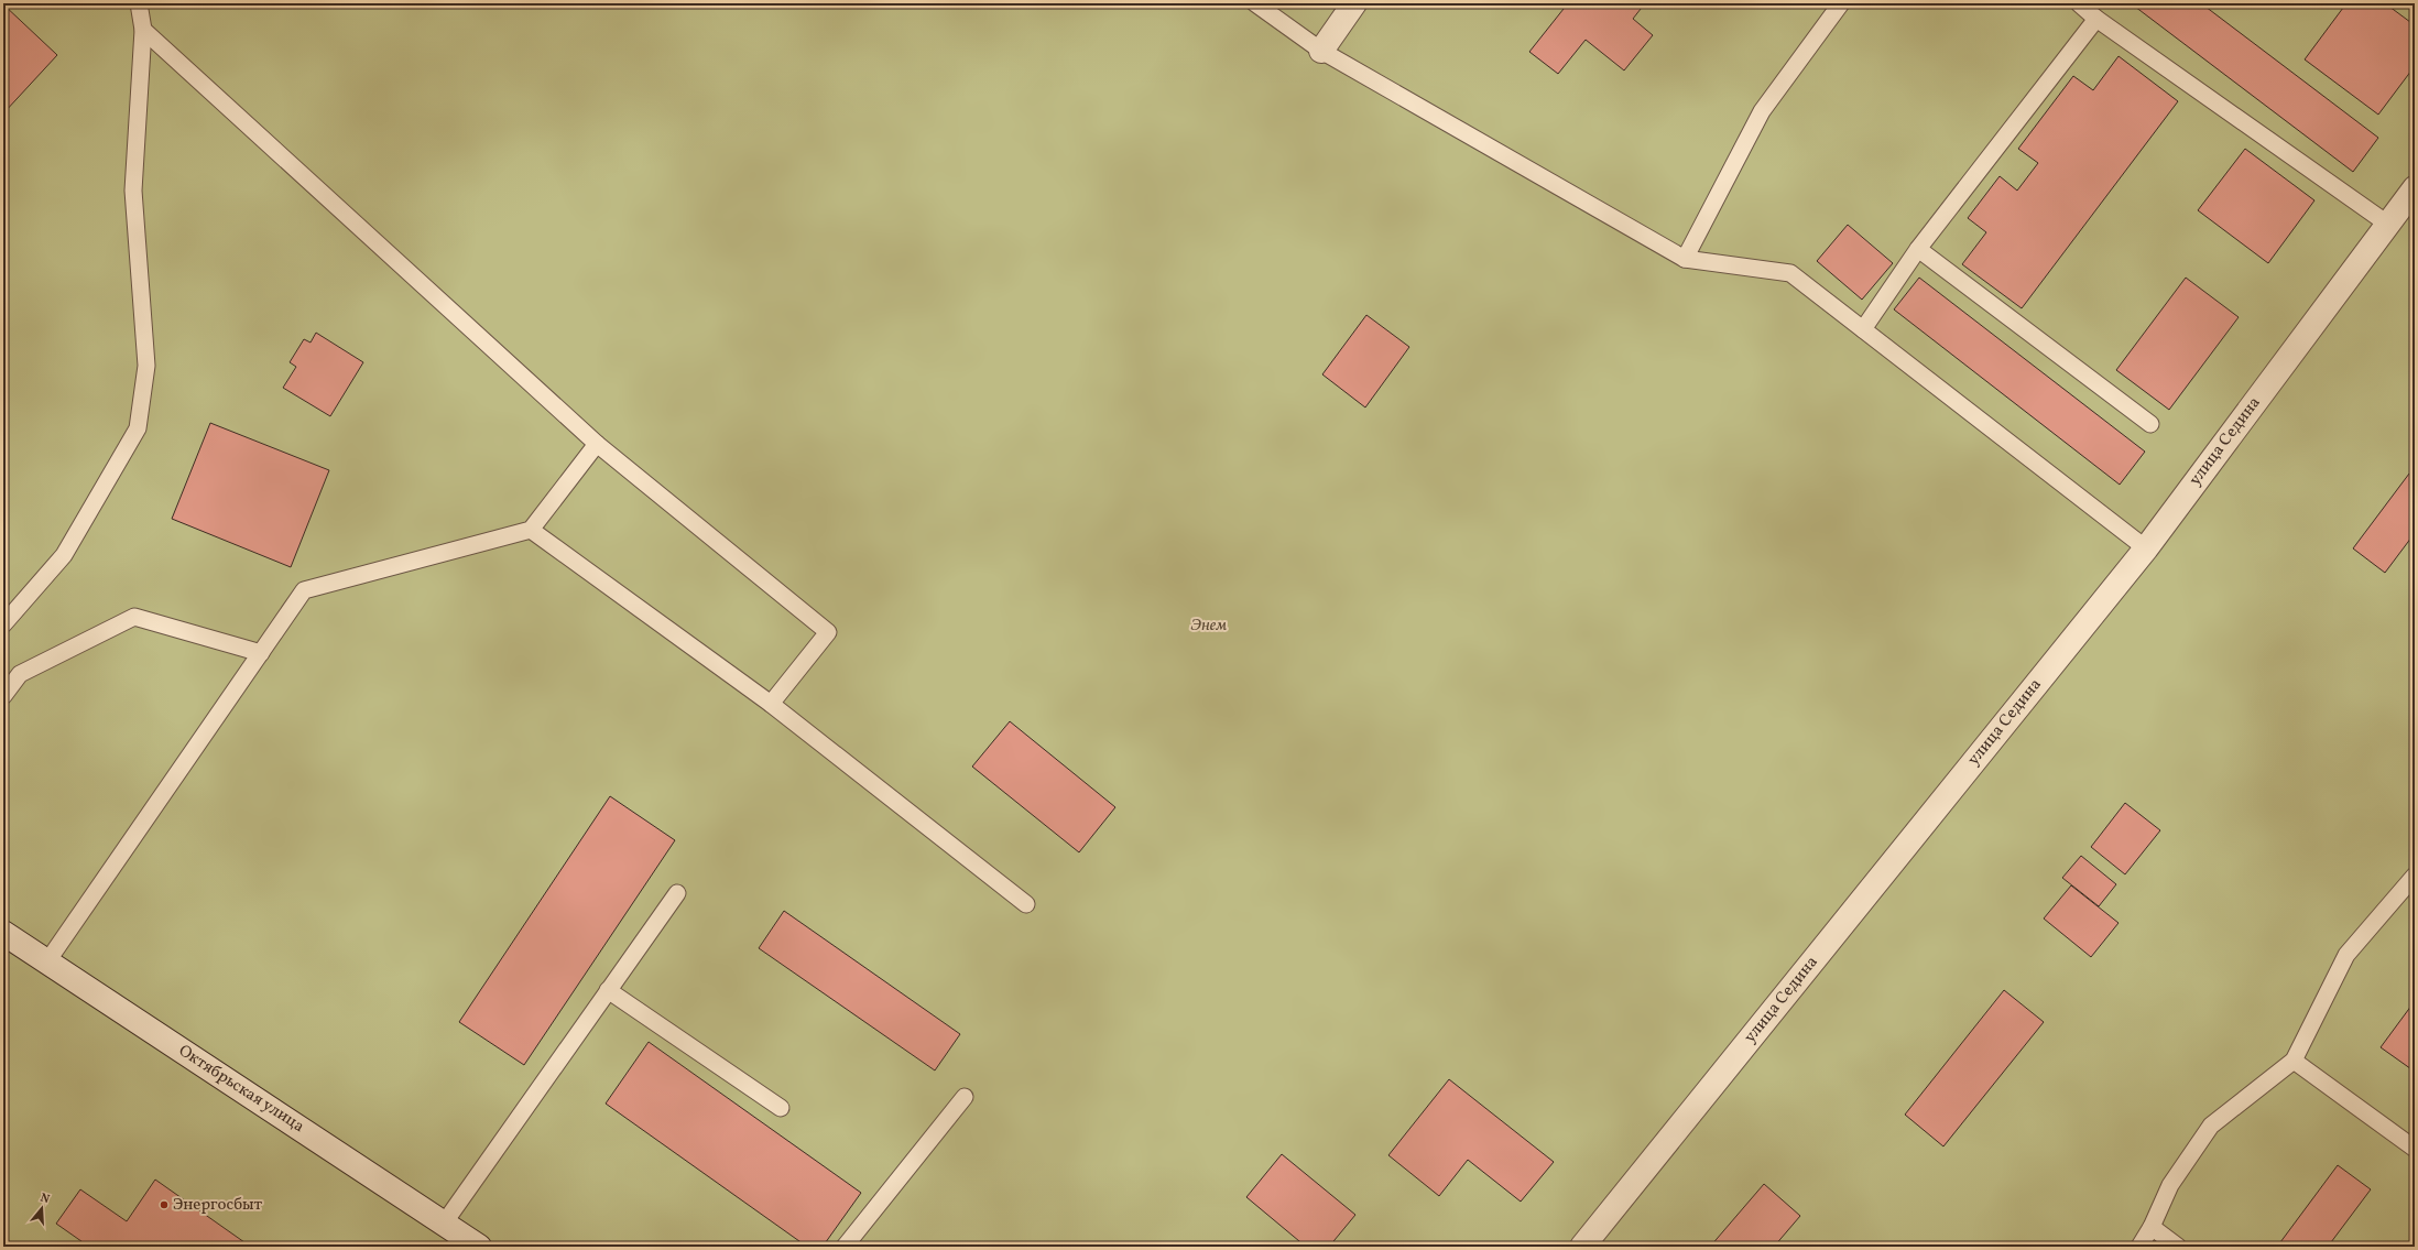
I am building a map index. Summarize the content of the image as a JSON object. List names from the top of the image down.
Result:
{
  "streets": {
    "street": ["улица Седина", "Октябрьская улица"]
  },
  "parks": ["Энем"],
  "places": ["Энергосбыт"],
  "north": "top"
}
